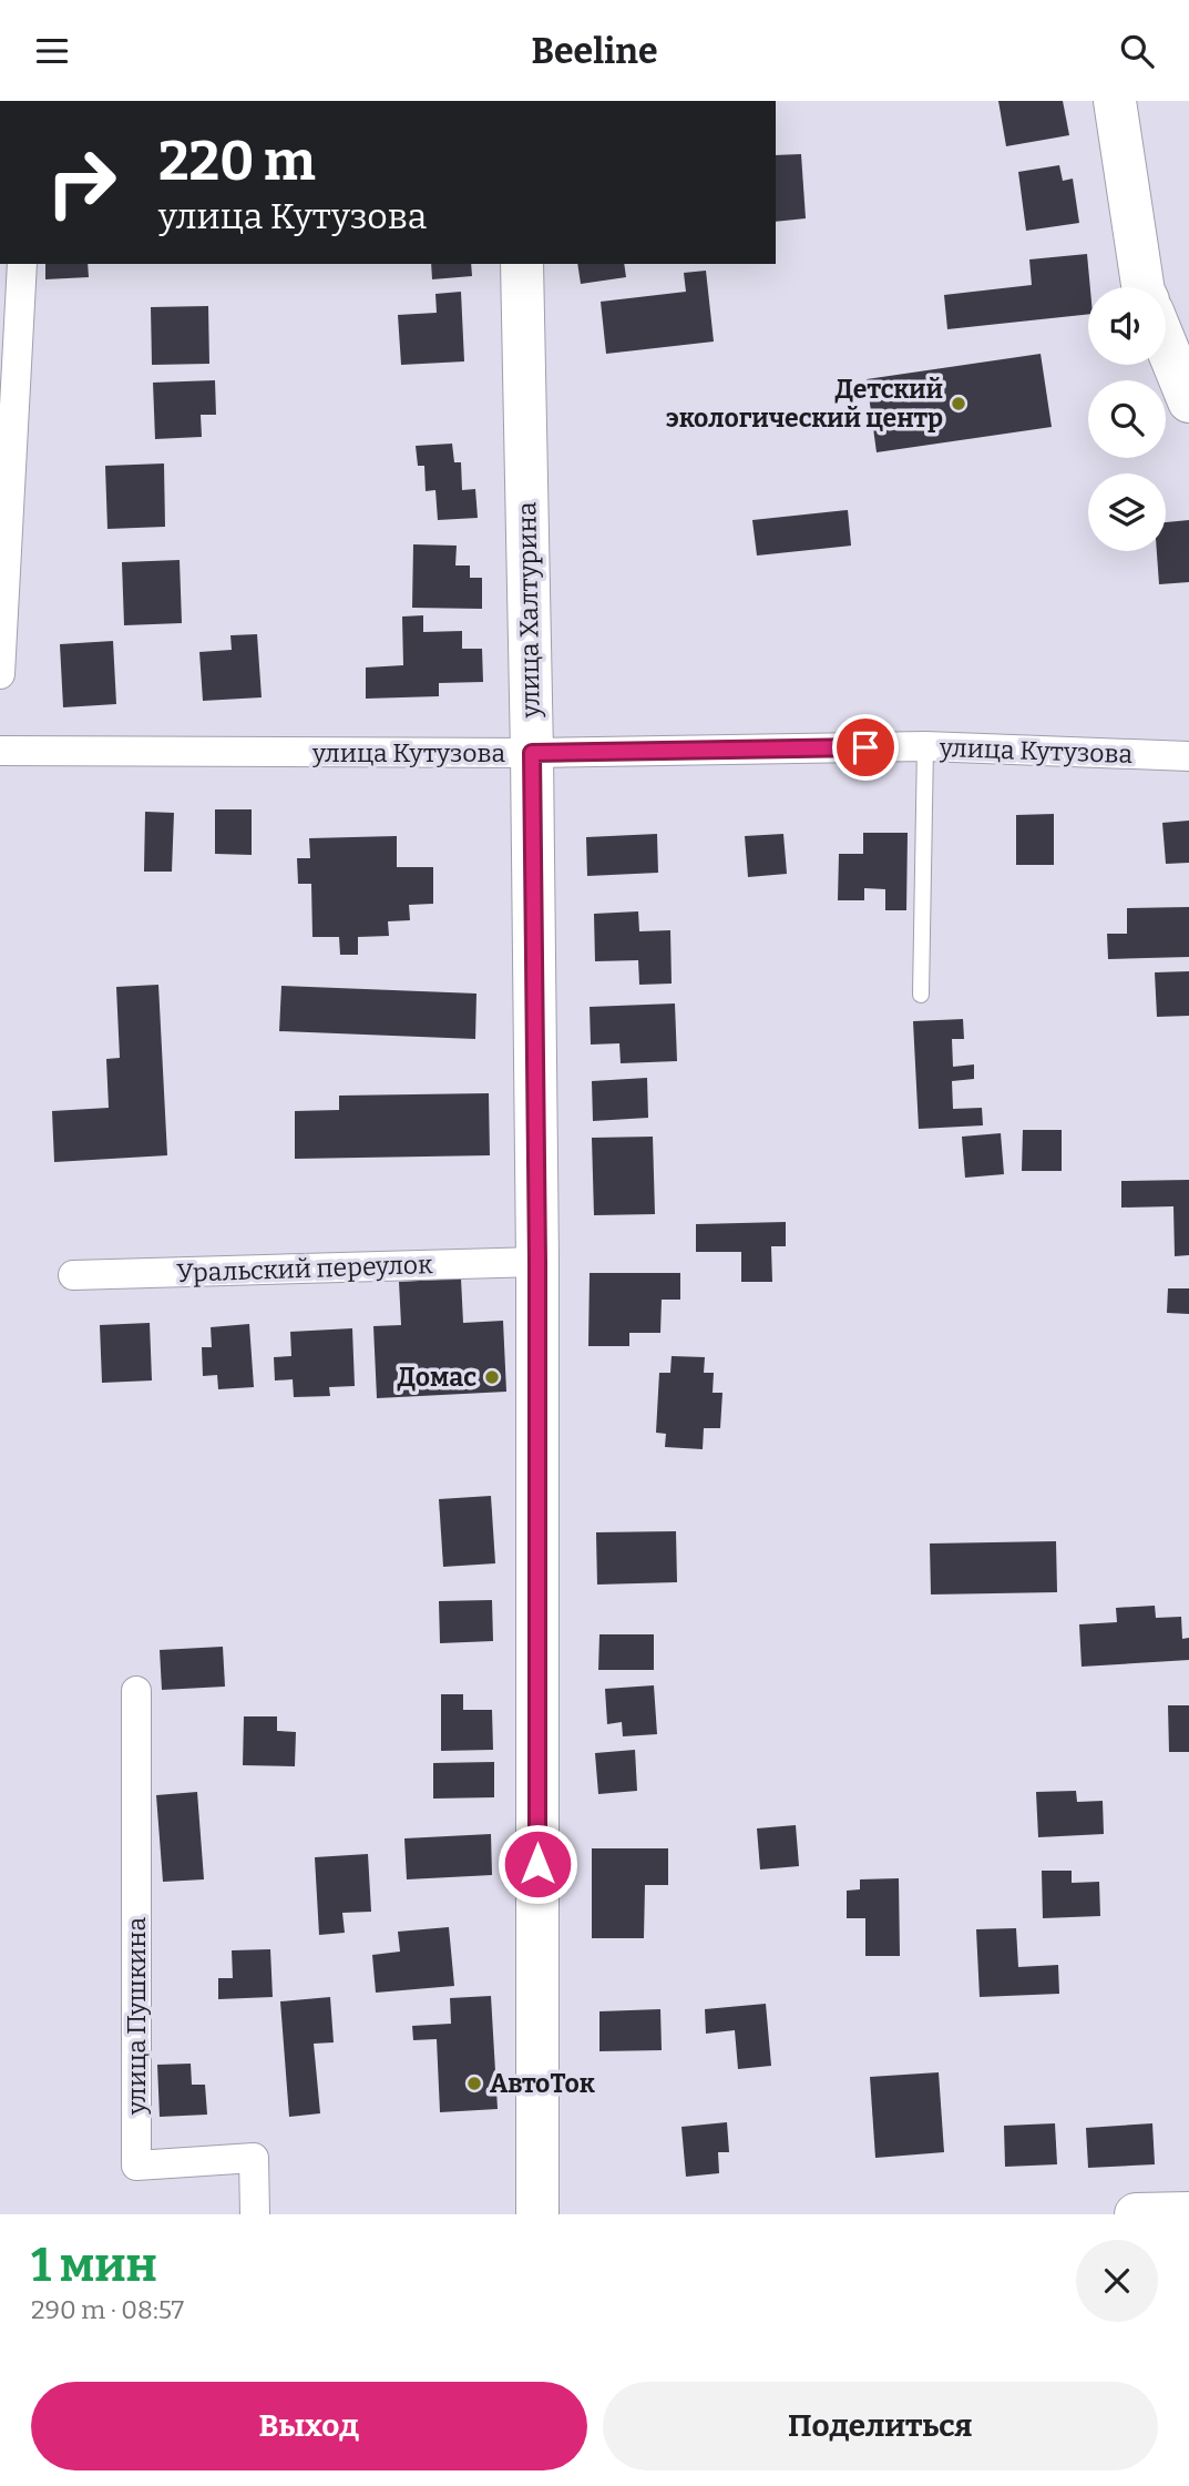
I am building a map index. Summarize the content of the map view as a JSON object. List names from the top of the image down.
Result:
{
  "streets": {
    "main road": ["улица Халтурина"],
    "street": ["улица Кутузова", "Уральский переулок", "улица Пушкина"]
  },
  "crossings": [
    ["улица Халтурина", "улица Кутузова"],
    ["улица Халтурина", "Уральский переулок"]
  ],
  "places": ["Детский экологический центр", "Домас", "АвтоТок"],
  "page": {
    "header": "Beeline",
    "turn": ["220 m", "улица Кутузова"],
    "heading": ["1 мин", "290 m · 08:57"],
    "buttons": ["Выход", "Поделиться"]
  }
}
